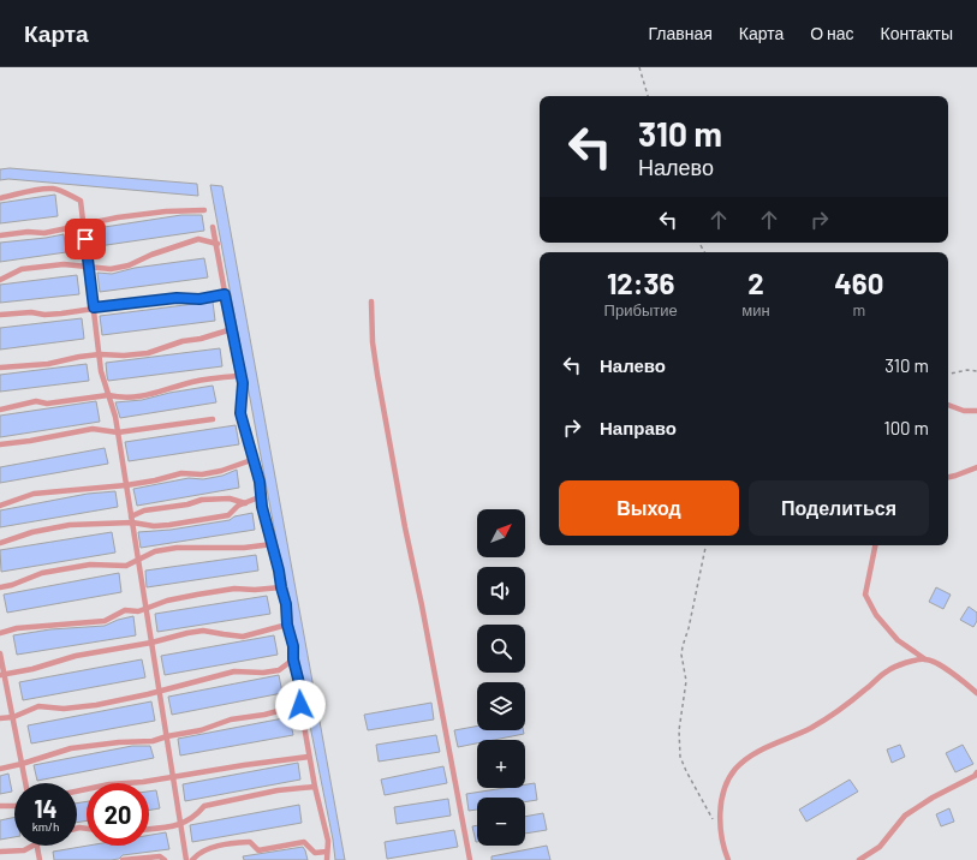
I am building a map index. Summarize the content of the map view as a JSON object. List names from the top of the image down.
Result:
{
  "north": "top right",
  "page": {
    "header": "Карта",
    "nav": [
      "Главная",
      "Карта",
      "О нас",
      "Контакты"
    ],
    "turn": ["310 m", "Налево"],
    "eta": [
      "12:36",
      "Прибытие",
      "2",
      "мин",
      "460",
      "m"
    ],
    "list": [
      {
        "name": "Налево",
        "value": "310 m"
      },
      {
        "name": "Направо",
        "value": "100 m"
      }
    ],
    "buttons": ["Выход", "Поделиться"],
    "map_buttons": ["+", "−"],
    "speed": "14 km/h",
    "limit": "20"
  }
}
